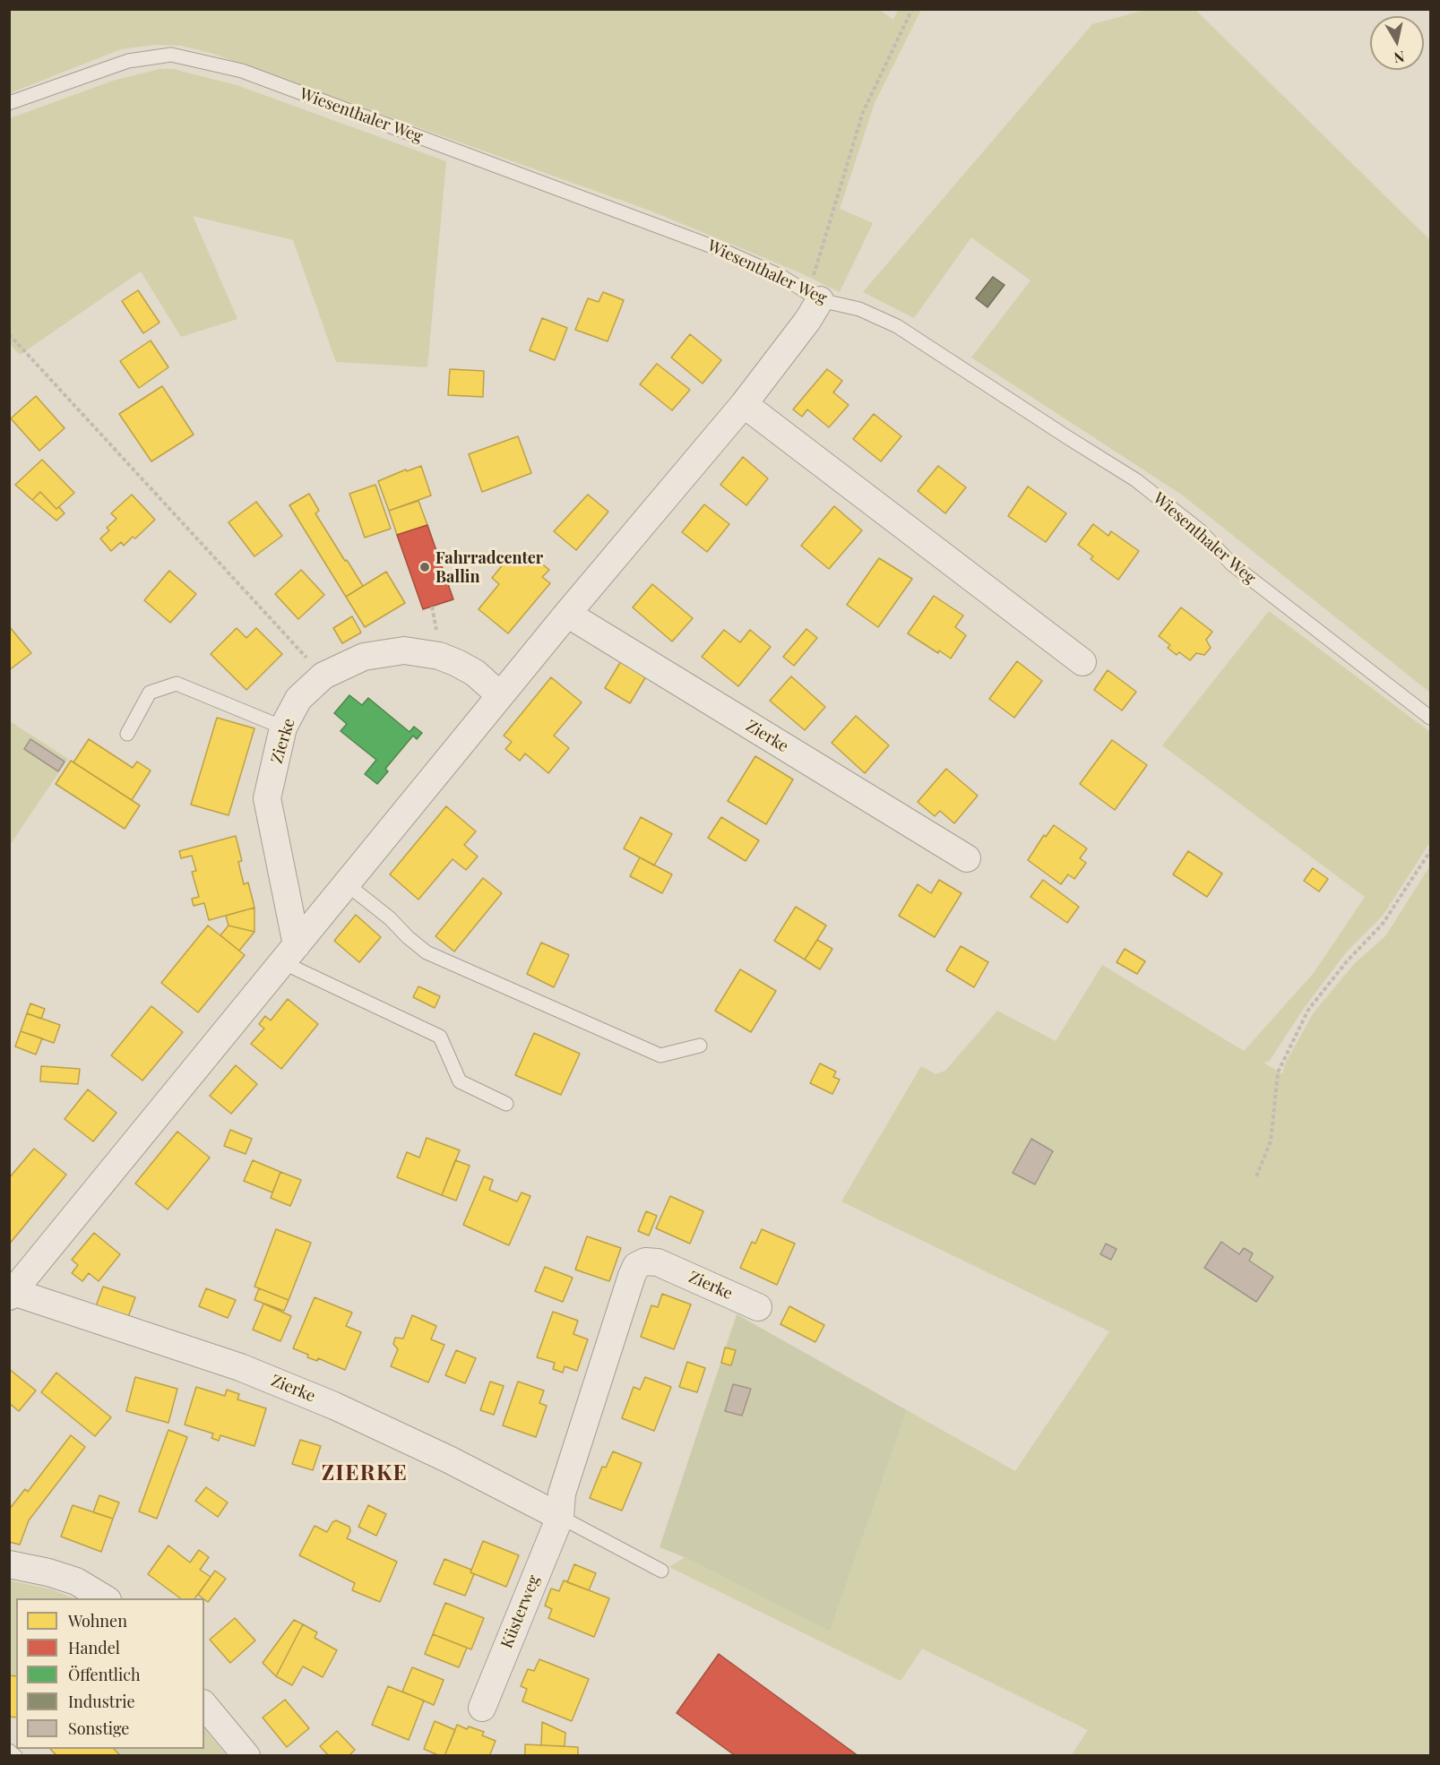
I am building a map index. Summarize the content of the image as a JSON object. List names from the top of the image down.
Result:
{
  "streets": {
    "street": ["Zierke", "Küsterweg"],
    "lane": ["Wiesenthaler Weg"]
  },
  "crossings": [
    ["Wiesenthaler Weg", "Zierke"],
    ["Zierke", "Küsterweg"]
  ],
  "districts": ["ZIERKE"],
  "places": ["Fahrradcenter Ballin"],
  "legend": [
    "Wohnen",
    "Handel",
    "Öffentlich",
    "Industrie",
    "Sonstige"
  ],
  "north": "bottom"
}
